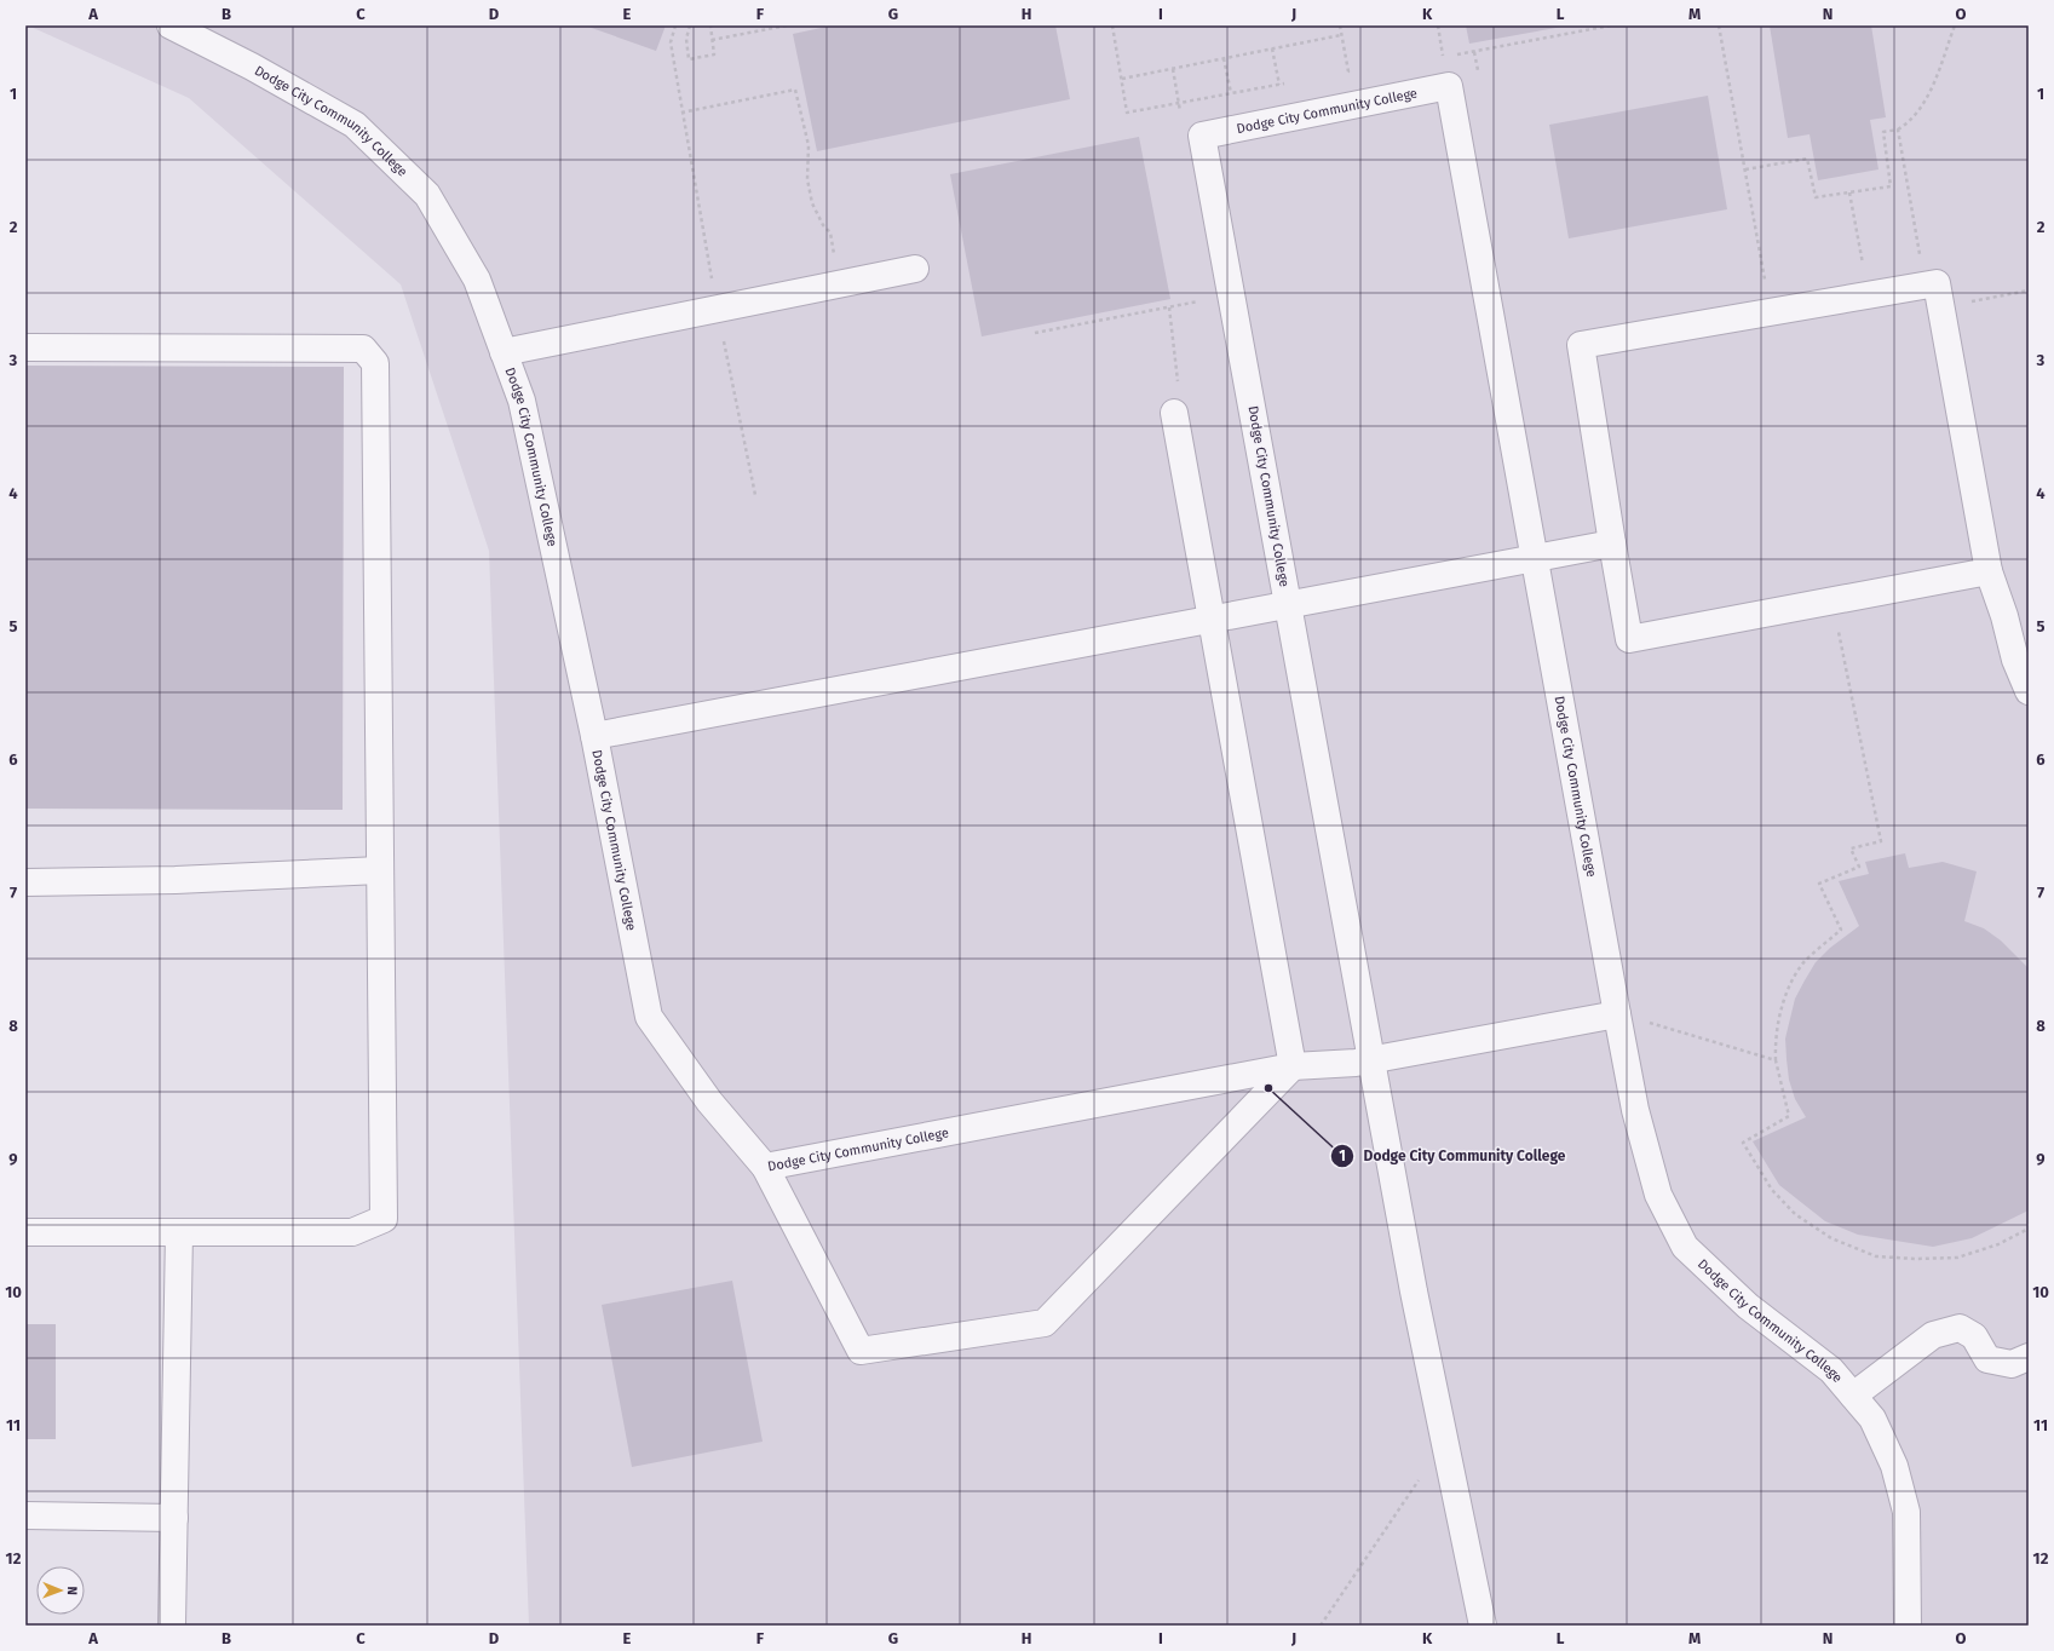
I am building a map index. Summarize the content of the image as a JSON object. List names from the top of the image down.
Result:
{
  "streets": {
    "lane": ["Dodge City Community College"]
  },
  "places": ["Dodge City Community College"],
  "north": "right",
  "grid": {
    "columns": [
      "A",
      "B",
      "C",
      "D",
      "E",
      "F",
      "G",
      "H",
      "I",
      "J",
      "K",
      "L",
      "M",
      "N",
      "O"
    ],
    "rows": [
      "1",
      "2",
      "3",
      "4",
      "5",
      "6",
      "7",
      "8",
      "9",
      "10",
      "11",
      "12"
    ]
  }
}
